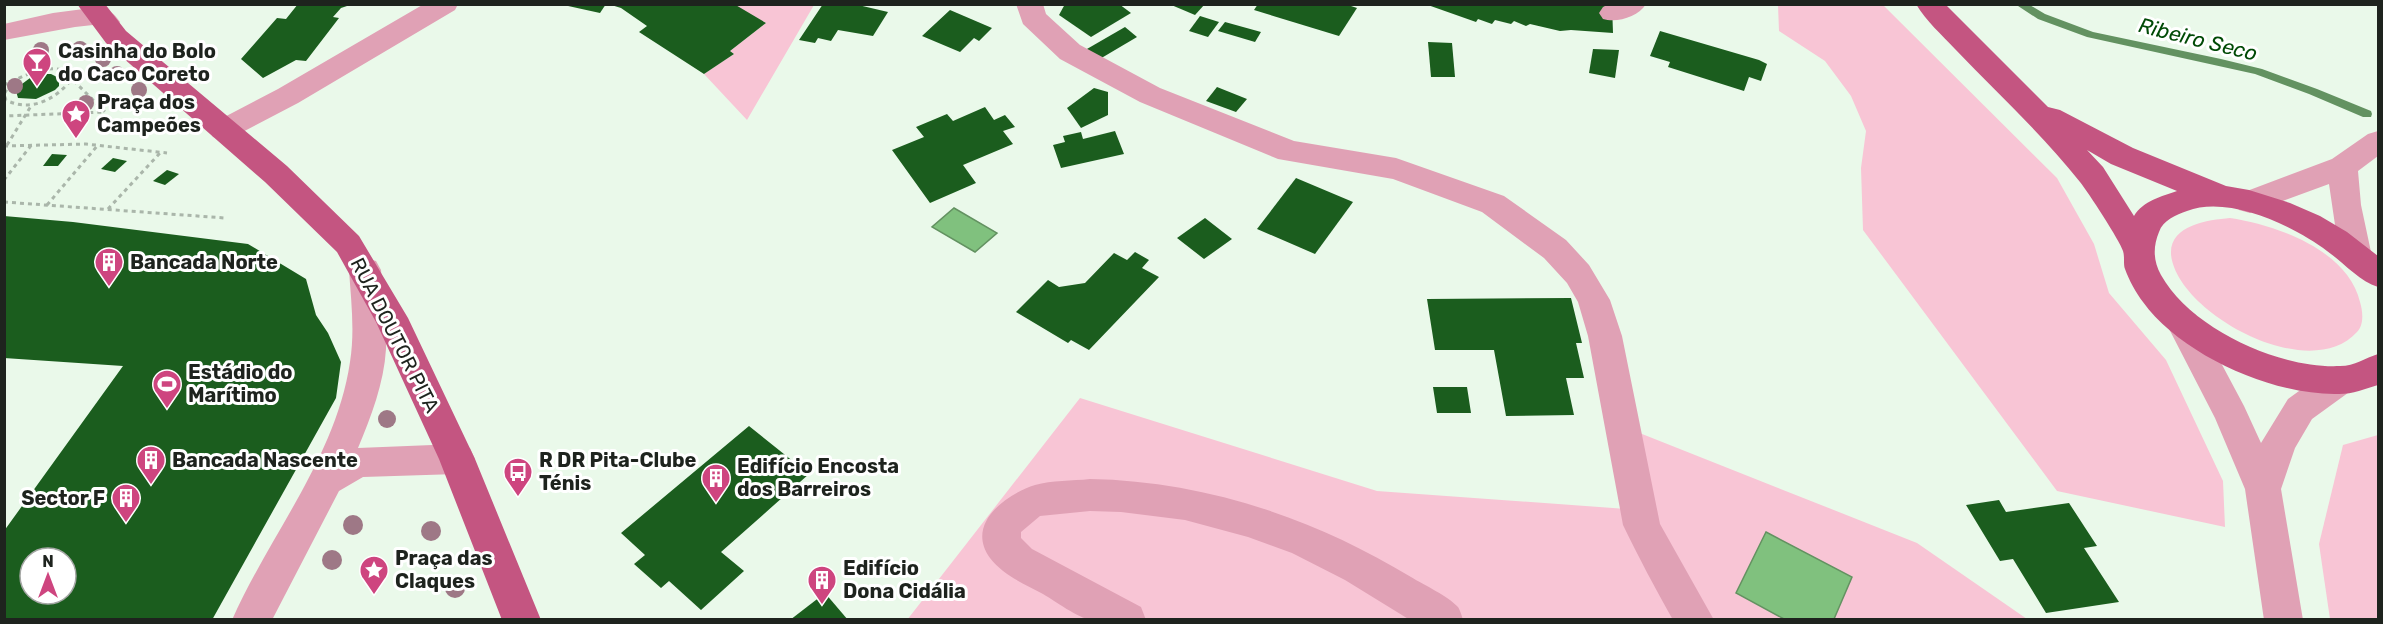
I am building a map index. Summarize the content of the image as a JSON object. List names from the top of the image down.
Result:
{
  "streets": {
    "main road": ["RUA DOUTOR PITA"]
  },
  "water": ["Ribeiro Seco"],
  "places": {
    "bar": ["Casinha do Bolo do Caco Coreto"],
    "place": ["Praça dos Campeões", "Praça das Claques"],
    "building": [
      "Bancada Norte",
      "Bancada Nascente",
      "Edifício Encosta dos Barreiros",
      "Sector F",
      "Edifício Dona Cidália"
    ],
    "sports": ["Estádio do Marítimo"],
    "bus stop": ["R DR Pita-Clube Ténis"]
  },
  "north": "top"
}
